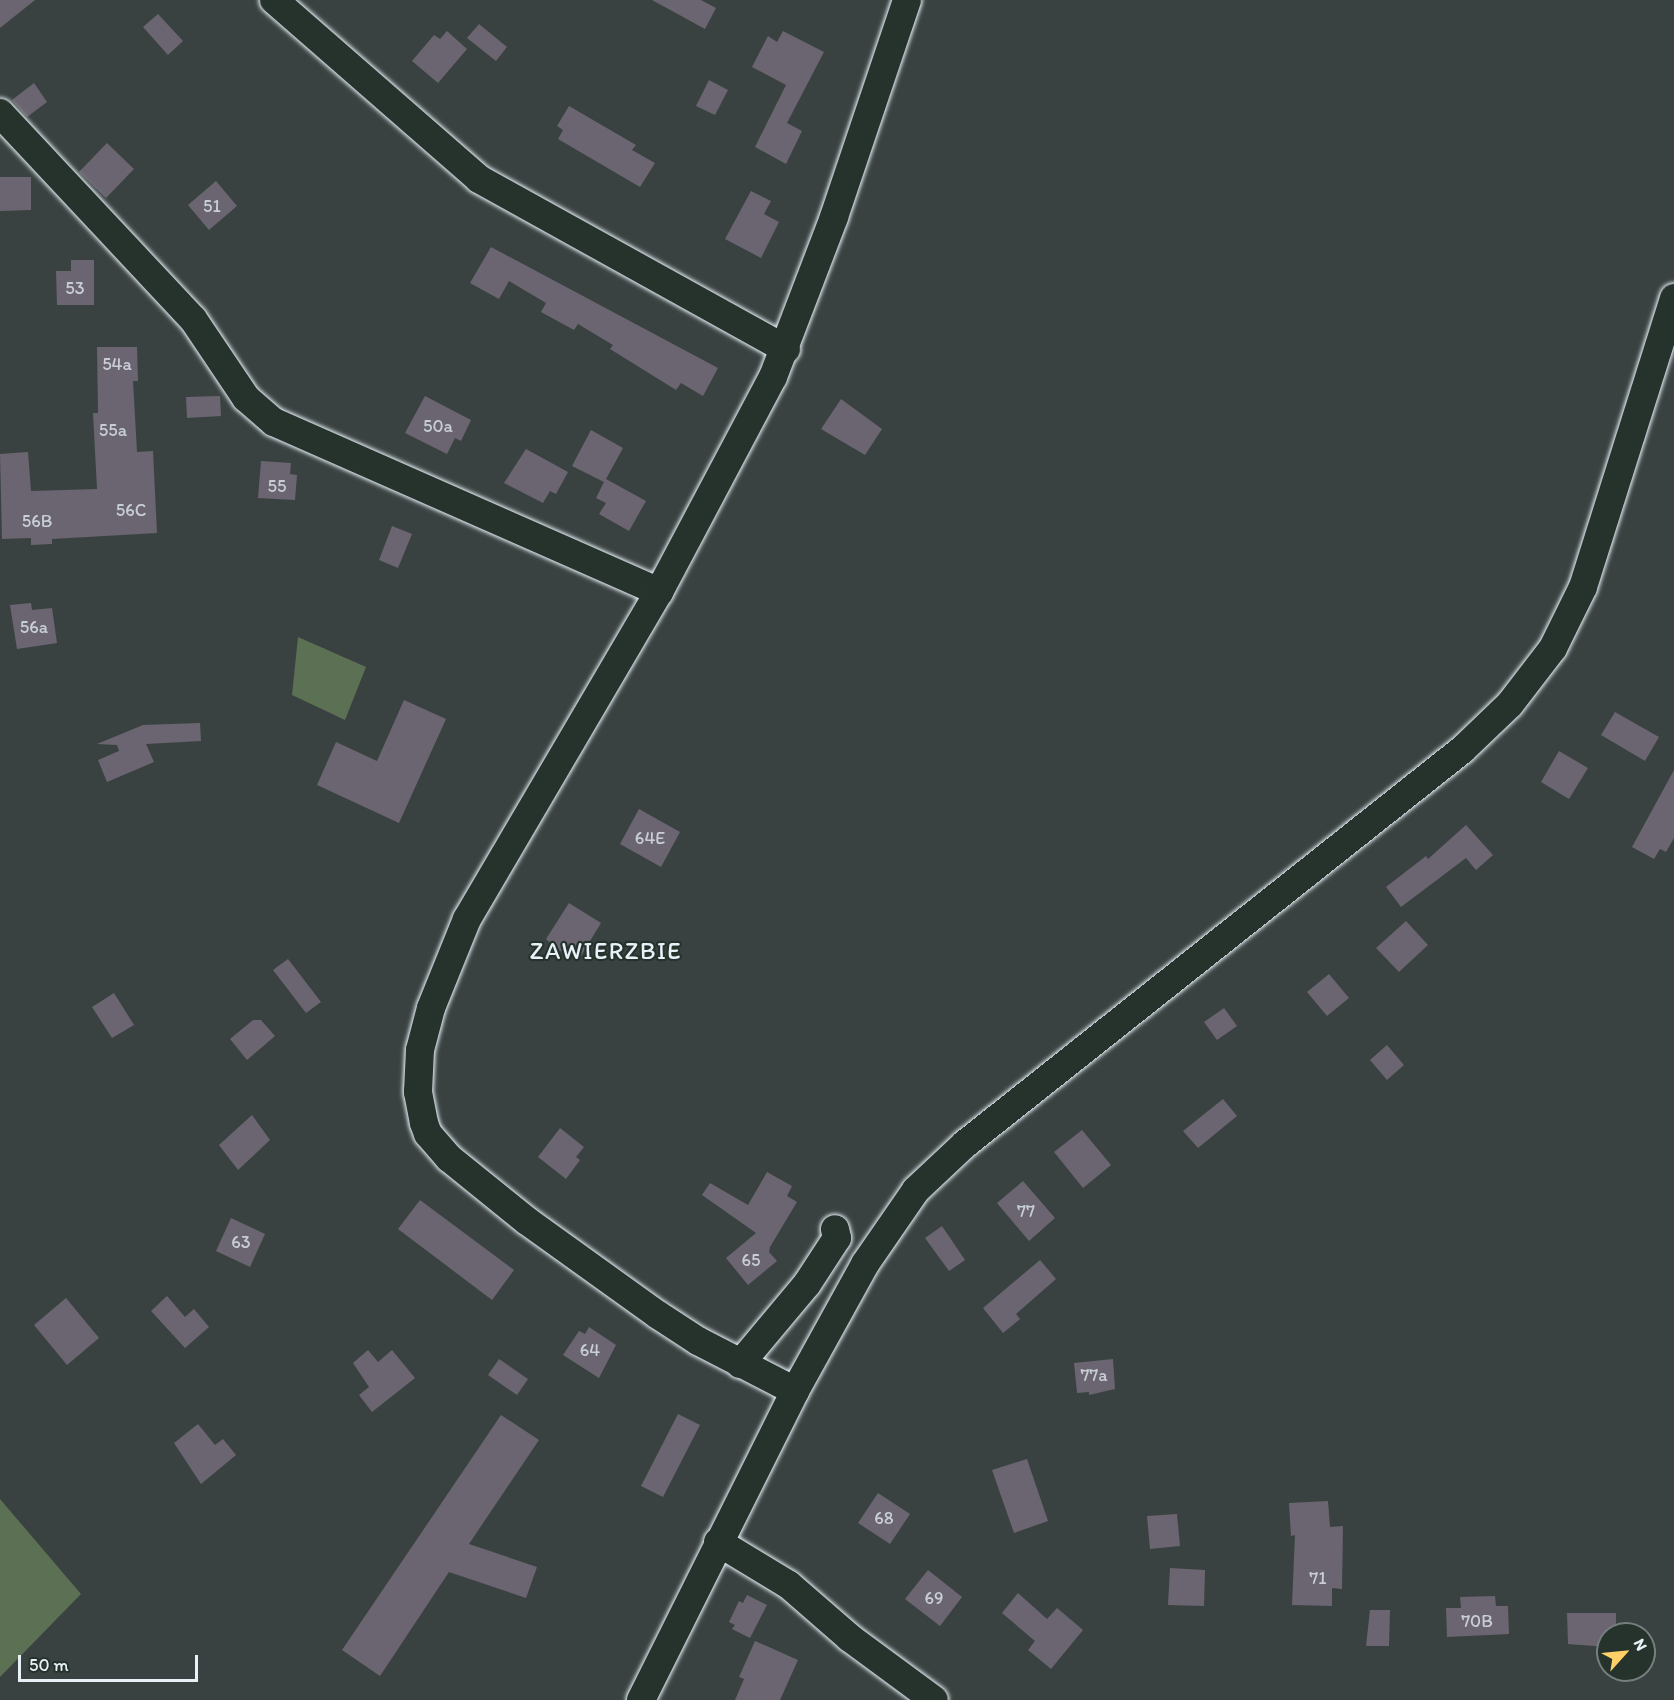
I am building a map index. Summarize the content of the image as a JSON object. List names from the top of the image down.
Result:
{
  "districts": ["ZAWIERZBIE"],
  "house_numbers": [
    "51",
    "53",
    "54a",
    "50a",
    "55a",
    "55",
    "56C",
    "56B",
    "56a",
    "64E",
    "77",
    "63",
    "65",
    "64",
    "77a",
    "68",
    "71",
    "69",
    "70B"
  ],
  "scale_bar": "50 m",
  "north": "top right"
}
